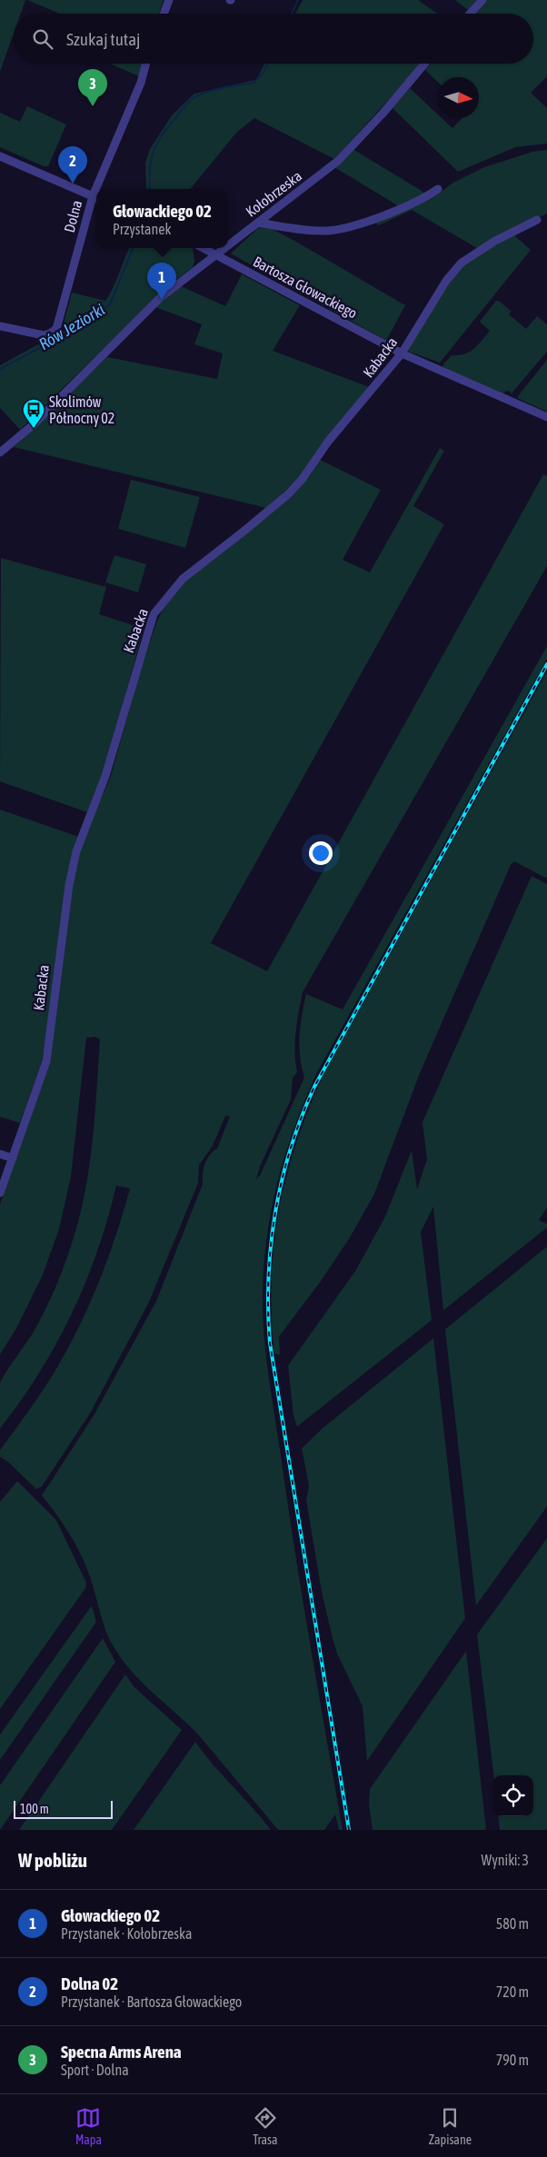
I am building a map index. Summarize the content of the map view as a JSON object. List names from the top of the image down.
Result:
{
  "streets": {
    "street": [
      "Kołobrzeska",
      "Dolna",
      "Bartosza Głowackiego",
      "Kabacka"
    ]
  },
  "crossings": [
    ["Kołobrzeska", "Bartosza Głowackiego"],
    ["Bartosza Głowackiego", "Kabacka"]
  ],
  "water": ["Rów Jeziorki"],
  "places": {
    "bus stop": ["Skolimów Północny 02"]
  },
  "scale_bar": "100 m",
  "north": "right",
  "page": {
    "search": "Szukaj tutaj",
    "pins": ["3", "2", "1"],
    "popup": ["Głowackiego 02", "Przystanek"],
    "scale": "100 m",
    "heading": ["W pobliżu", "Wyniki: 3"],
    "list": [
      {
        "mark": "1",
        "name": "Głowackiego 02",
        "note": "Przystanek · Kołobrzeska",
        "value": "580 m"
      },
      {
        "mark": "2",
        "name": "Dolna 02",
        "note": "Przystanek · Bartosza Głowackiego",
        "value": "720 m"
      },
      {
        "mark": "3",
        "name": "Specna Arms Arena",
        "note": "Sport · Dolna",
        "value": "790 m"
      }
    ],
    "nav": ["Mapa", "Trasa", "Zapisane"]
  }
}
